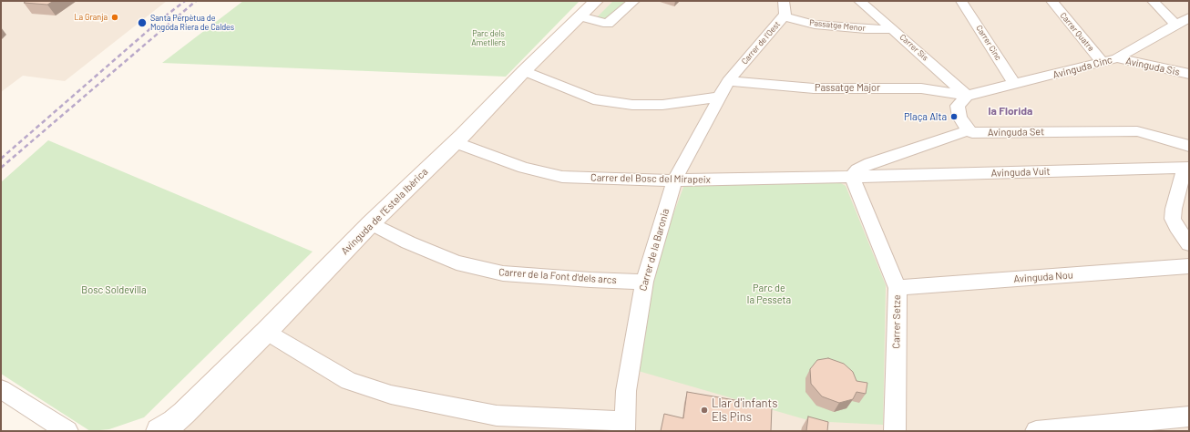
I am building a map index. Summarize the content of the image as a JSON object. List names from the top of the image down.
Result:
{
  "streets": {
    "main road": ["Avinguda de l'Estela Ibèrica"],
    "street": [
      "Passatge Menor",
      "Carrer Quatre",
      "Carrer de l'Oest",
      "Carrer Cinc",
      "Carrer Sis",
      "Avinguda Sis",
      "Avinguda Cinc",
      "Passatge Major",
      "Avinguda Set",
      "Avinguda Vuit",
      "Carrer del Bosc del Mirapeix",
      "Carrer de la Baronia",
      "Carrer de la Font d'dels arcs",
      "Avinguda Nou",
      "Carrer Setze"
    ]
  },
  "crossings": [
    ["Passatge Menor", "Carrer de l'Oest"],
    ["Passatge Menor", "Carrer Sis"],
    ["Carrer Quatre", "Avinguda Cinc"],
    ["Carrer de l'Oest", "Passatge Major"],
    ["Carrer de l'Oest", "Carrer de la Baronia"],
    ["Carrer Cinc", "Avinguda Cinc"],
    ["Carrer Sis", "Avinguda Cinc"],
    ["Carrer Sis", "Passatge Major"],
    ["Avinguda Sis", "Avinguda Cinc"],
    ["Avinguda Cinc", "Passatge Major"],
    ["Passatge Major", "Carrer de la Baronia"],
    ["Avinguda Set", "Avinguda Vuit"],
    ["Avinguda Set", "Carrer del Bosc del Mirapeix"],
    ["Avinguda Set", "Carrer Setze"],
    ["Avinguda Vuit", "Carrer del Bosc del Mirapeix"],
    ["Avinguda Vuit", "Carrer Setze"],
    ["Carrer del Bosc del Mirapeix", "Avinguda de l'Estela Ibèrica"],
    ["Carrer del Bosc del Mirapeix", "Carrer de la Baronia"],
    ["Carrer del Bosc del Mirapeix", "Carrer Setze"],
    ["Avinguda de l'Estela Ibèrica", "Carrer de la Font d'dels arcs"],
    ["Carrer de la Baronia", "Carrer de la Font d'dels arcs"],
    ["Avinguda Nou", "Carrer Setze"]
  ],
  "districts": ["la Florida"],
  "parks": ["Parc dels Ametllers", "Parc de la Pesseta", "Bosc Soldevilla"],
  "places": [
    "La Granja",
    "Santa Perpètua de Mogoda Riera de Caldes",
    "Plaça Alta",
    "Llar d'infants Els Pins"
  ]
}
